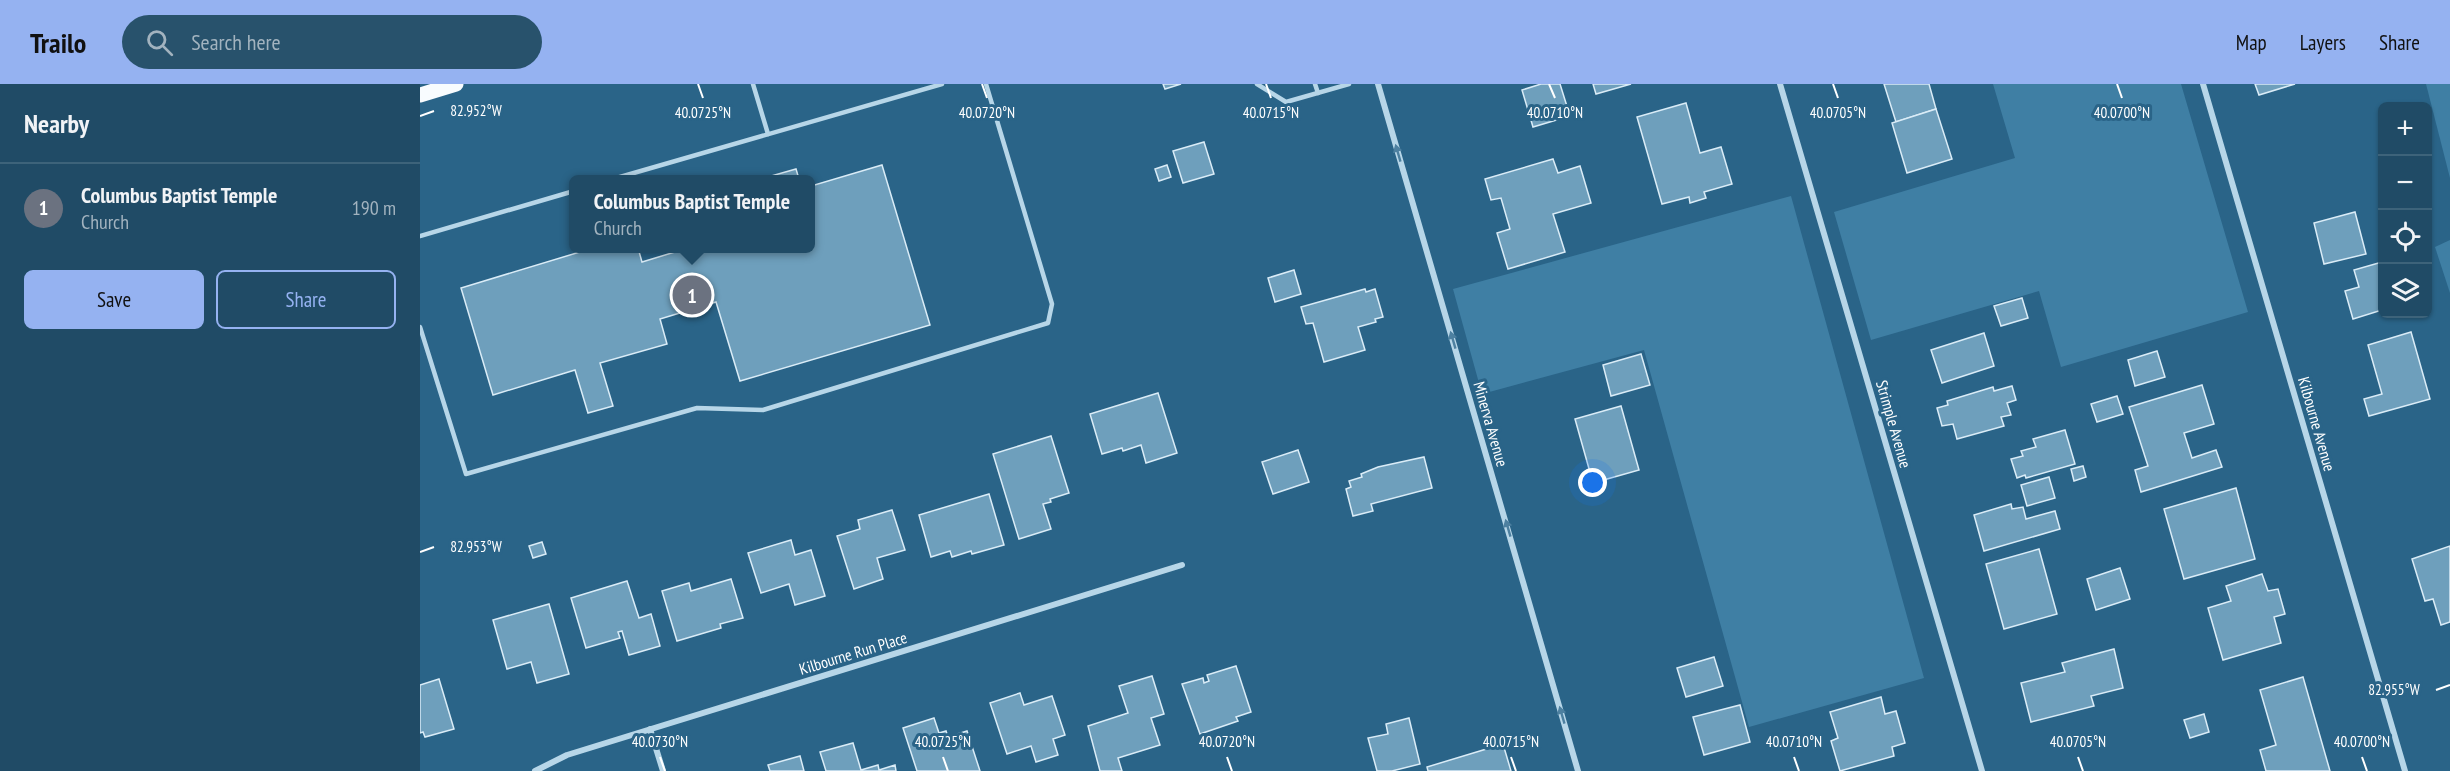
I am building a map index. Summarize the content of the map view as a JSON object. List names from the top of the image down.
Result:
{
  "streets": {
    "street": [
      "Minerva Avenue",
      "Strimple Avenue",
      "Kilbourne Avenue",
      "Kilbourne Run Place"
    ]
  },
  "one_way": ["Minerva Avenue"],
  "page": {
    "header": "Trailo",
    "search": "Search here",
    "nav": ["Map", "Layers", "Share"],
    "heading": "Nearby",
    "map_buttons": ["+", "−"],
    "list": [
      {
        "mark": "1",
        "name": "Columbus Baptist Temple",
        "note": "Church",
        "value": "190 m"
      }
    ],
    "popup": ["Columbus Baptist Temple", "Church"],
    "buttons": ["Save", "Share"],
    "pins": "1"
  },
  "coordinates": [
    "82.952°W",
    "40.0710°N",
    "40.0705°N",
    "40.0700°N",
    "40.0725°N",
    "40.0720°N",
    "40.0715°N",
    "82.953°W",
    "82.955°W",
    "40.0730°N"
  ]
}
